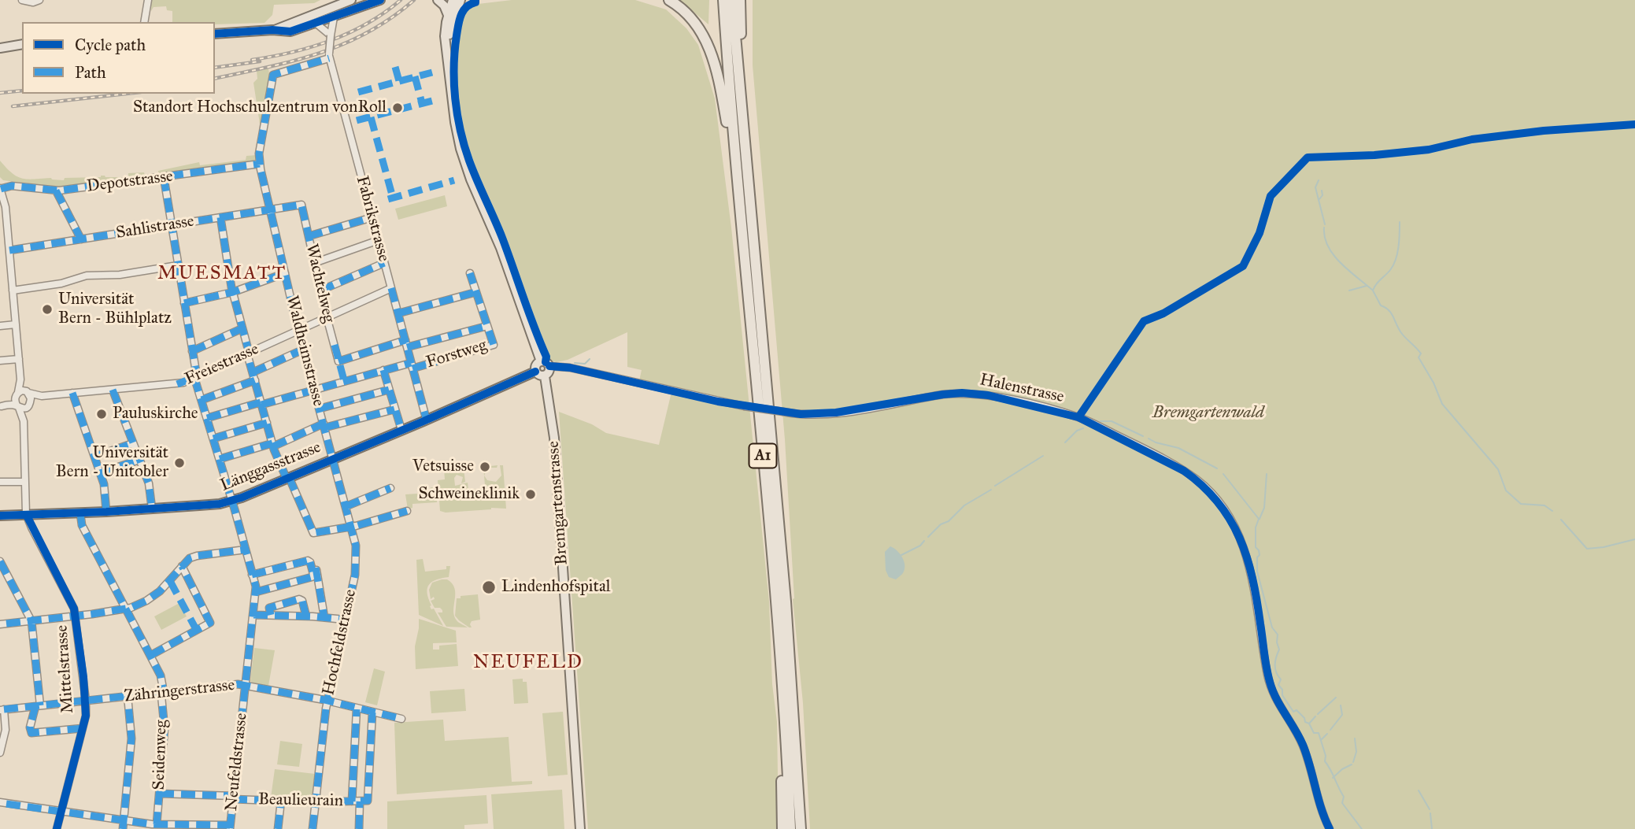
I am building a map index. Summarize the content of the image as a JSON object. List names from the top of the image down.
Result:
{
  "streets": {
    "highway": ["A1"],
    "main road": ["Länggassstrasse", "Bremgartenstrasse"],
    "street": [
      "Depotstrasse",
      "Fabrikstrasse",
      "Sahlistrasse",
      "Wachtelweg",
      "Waldheimstrasse",
      "Forstweg",
      "Freiestrasse",
      "Halenstrasse",
      "Hochfeldstrasse",
      "Mittelstrasse",
      "Zähringerstrasse",
      "Seidenweg",
      "Neufeldstrasse",
      "Beaulieurain"
    ]
  },
  "crossings": [
    ["Depotstrasse", "Waldheimstrasse"],
    ["Depotstrasse", "Neufeldstrasse"],
    ["Fabrikstrasse", "Wachtelweg"],
    ["Fabrikstrasse", "Waldheimstrasse"],
    ["Fabrikstrasse", "Forstweg"],
    ["Fabrikstrasse", "Freiestrasse"],
    ["Fabrikstrasse", "Länggassstrasse"],
    ["Sahlistrasse", "Wachtelweg"],
    ["Sahlistrasse", "Waldheimstrasse"],
    ["Sahlistrasse", "Neufeldstrasse"],
    ["Wachtelweg", "Freiestrasse"],
    ["Waldheimstrasse", "Freiestrasse"],
    ["Waldheimstrasse", "Länggassstrasse"],
    ["Waldheimstrasse", "Hochfeldstrasse"],
    ["Freiestrasse", "Neufeldstrasse"],
    ["Halenstrasse", "Länggassstrasse"],
    ["Halenstrasse", "Bremgartenstrasse"],
    ["Länggassstrasse", "Bremgartenstrasse"],
    ["Länggassstrasse", "Hochfeldstrasse"],
    ["Länggassstrasse", "Mittelstrasse"],
    ["Länggassstrasse", "Seidenweg"],
    ["Länggassstrasse", "Neufeldstrasse"],
    ["Hochfeldstrasse", "Zähringerstrasse"],
    ["Hochfeldstrasse", "Beaulieurain"],
    ["Mittelstrasse", "Zähringerstrasse"],
    ["Zähringerstrasse", "Seidenweg"],
    ["Zähringerstrasse", "Neufeldstrasse"],
    ["Zähringerstrasse", "Beaulieurain"],
    ["Seidenweg", "Beaulieurain"],
    ["Neufeldstrasse", "Beaulieurain"]
  ],
  "districts": ["MUESMATT", "NEUFELD"],
  "parks": ["Bremgartenwald"],
  "places": [
    "Standort Hochschulzentrum vonRoll",
    "Universität Bern - Bühlplatz",
    "Pauluskirche",
    "Universität Bern - Unitobler",
    "Vetsuisse",
    "Schweineklinik",
    "Lindenhofspital"
  ],
  "legend": ["Cycle path", "Path"]
}
